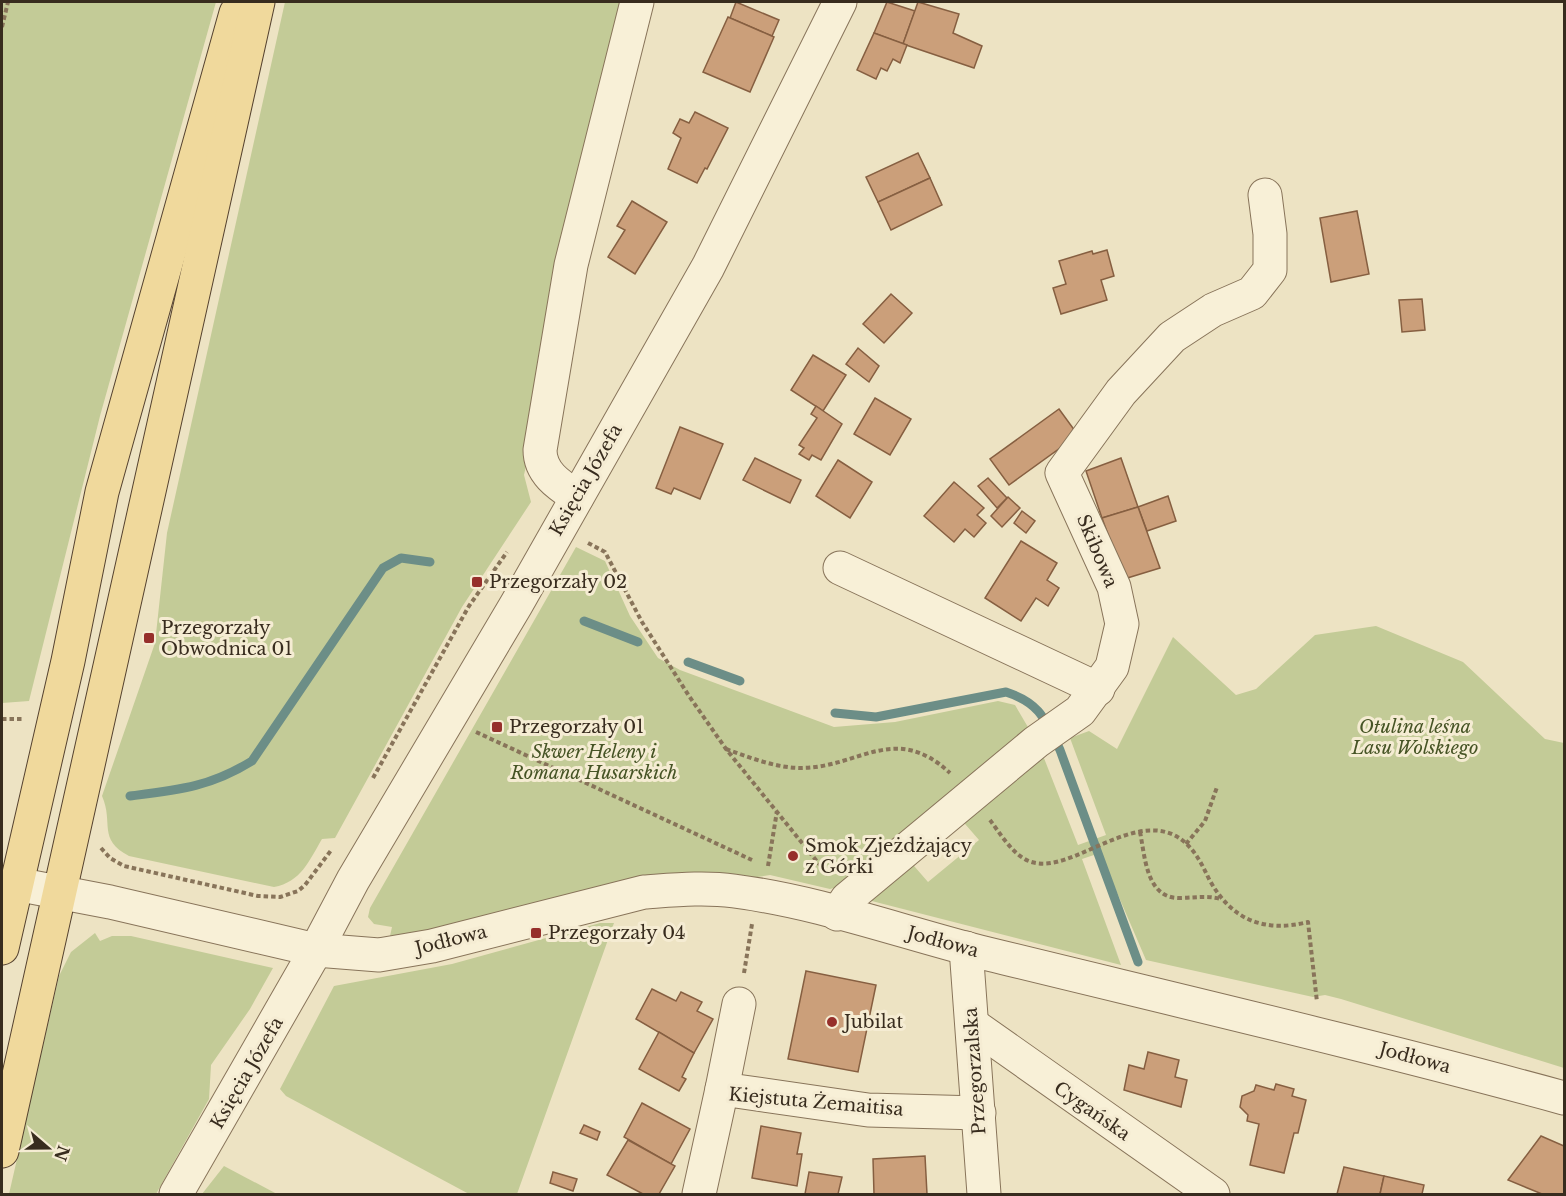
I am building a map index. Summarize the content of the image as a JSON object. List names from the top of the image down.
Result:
{
  "streets": {
    "street": [
      "Księcia Józefa",
      "Skibowa",
      "Jodłowa",
      "Przegorzalska",
      "Kiejstuta Żemaitisa",
      "Cygańska"
    ]
  },
  "crossings": [
    ["Księcia Józefa", "Jodłowa"],
    ["Skibowa", "Jodłowa"],
    ["Jodłowa", "Przegorzalska"],
    ["Przegorzalska", "Kiejstuta Żemaitisa"],
    ["Przegorzalska", "Cygańska"]
  ],
  "parks": ["Otulina leśna Lasu Wolskiego", "Skwer Heleny i Romana Husarskich"],
  "places": {
    "transit": [
      "Przegorzały 02",
      "Przegorzały Obwodnica 01",
      "Przegorzały 01",
      "Przegorzały 04"
    ],
    "other": ["Smok Zjeżdżający z Górki", "Jubilat"]
  },
  "north": "right"
}
